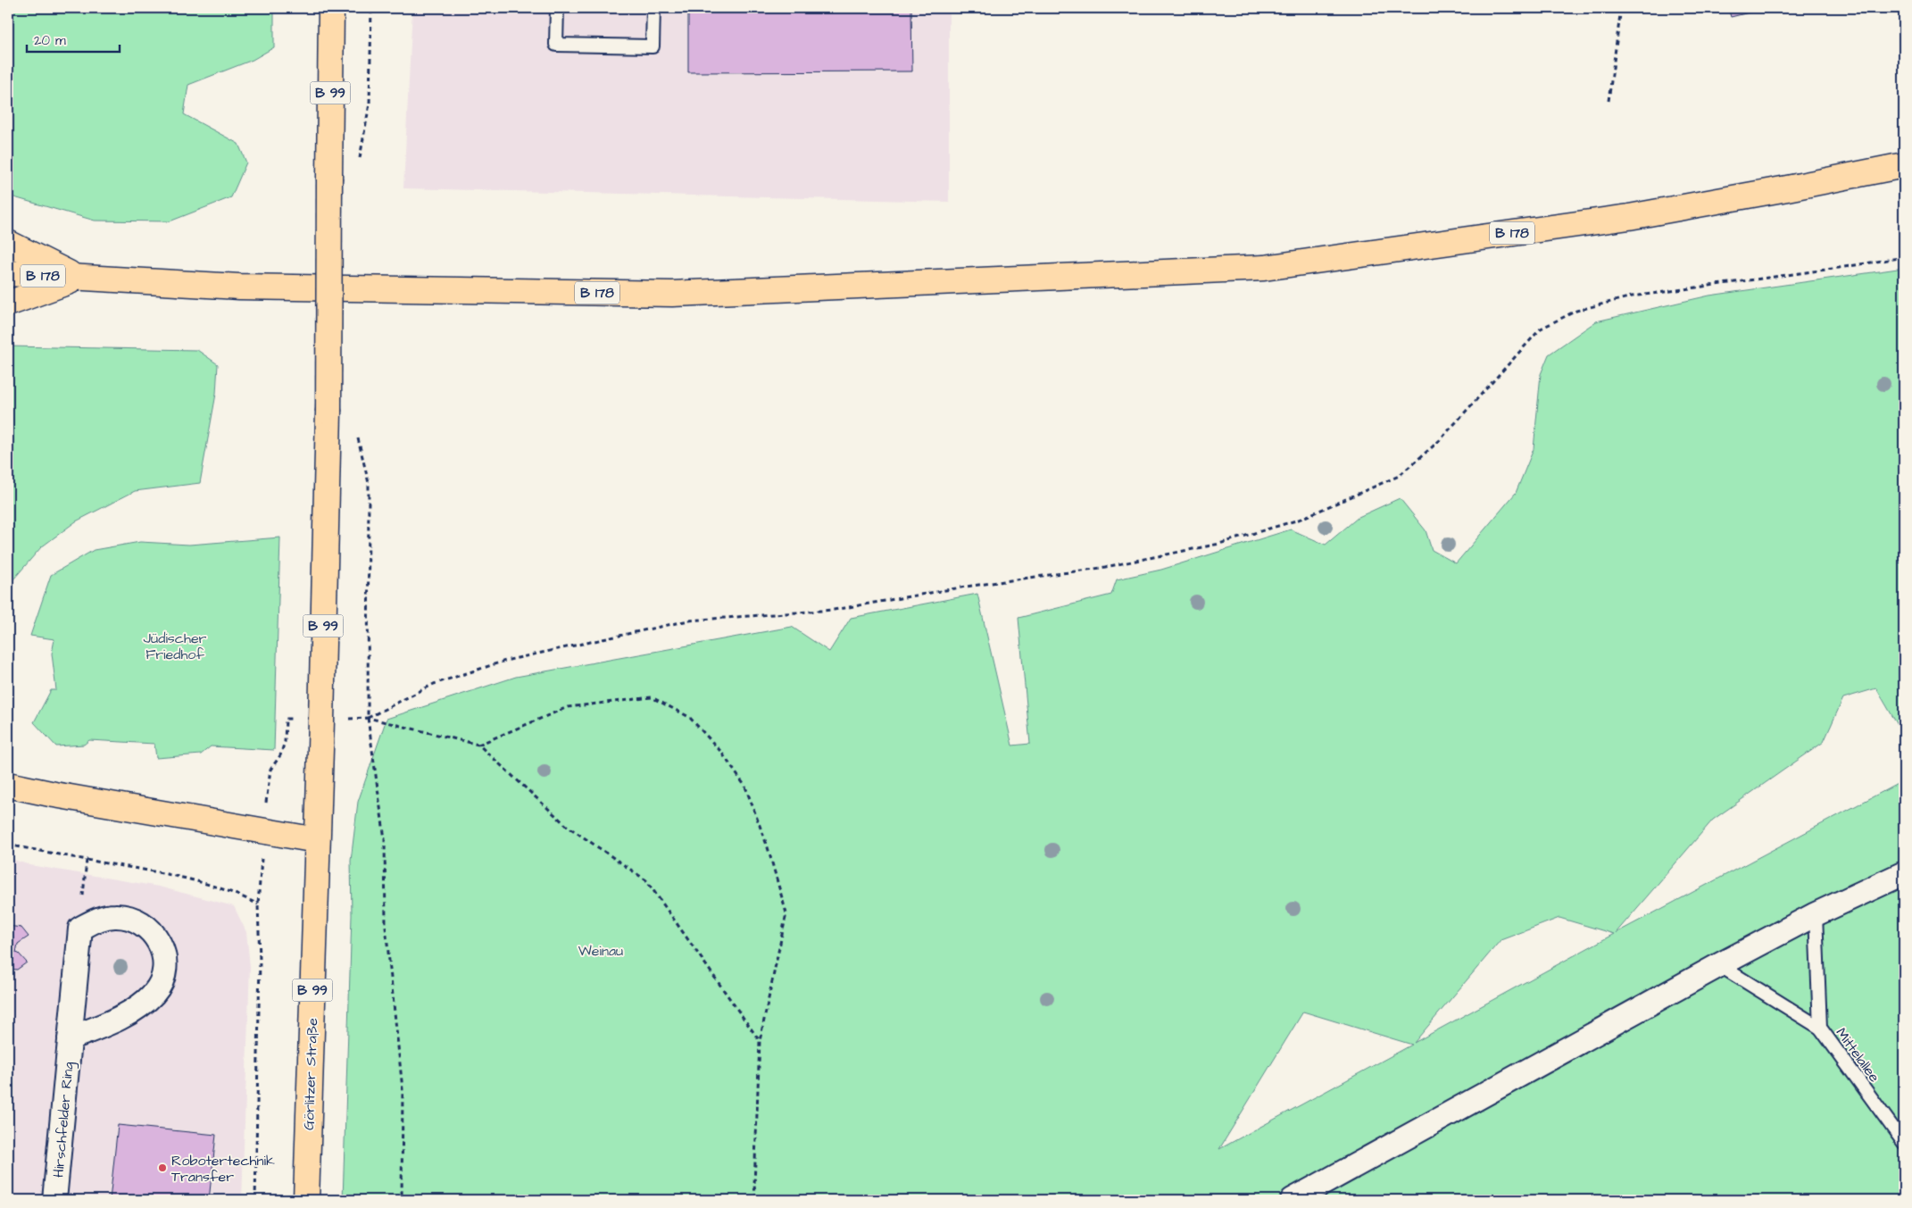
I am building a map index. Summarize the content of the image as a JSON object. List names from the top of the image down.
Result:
{
  "streets": {
    "main road": ["B 99", "B 178", "Görlitzer Straße"],
    "street": ["Hirschfelder Ring"],
    "lane": ["Mittelallee"]
  },
  "crossings": [
    ["B 99", "Görlitzer Straße"]
  ],
  "parks": ["Jüdischer Friedhof", "Weinau"],
  "places": ["Robotertechnik Transfer"],
  "scale_bar": "20 m"
}
